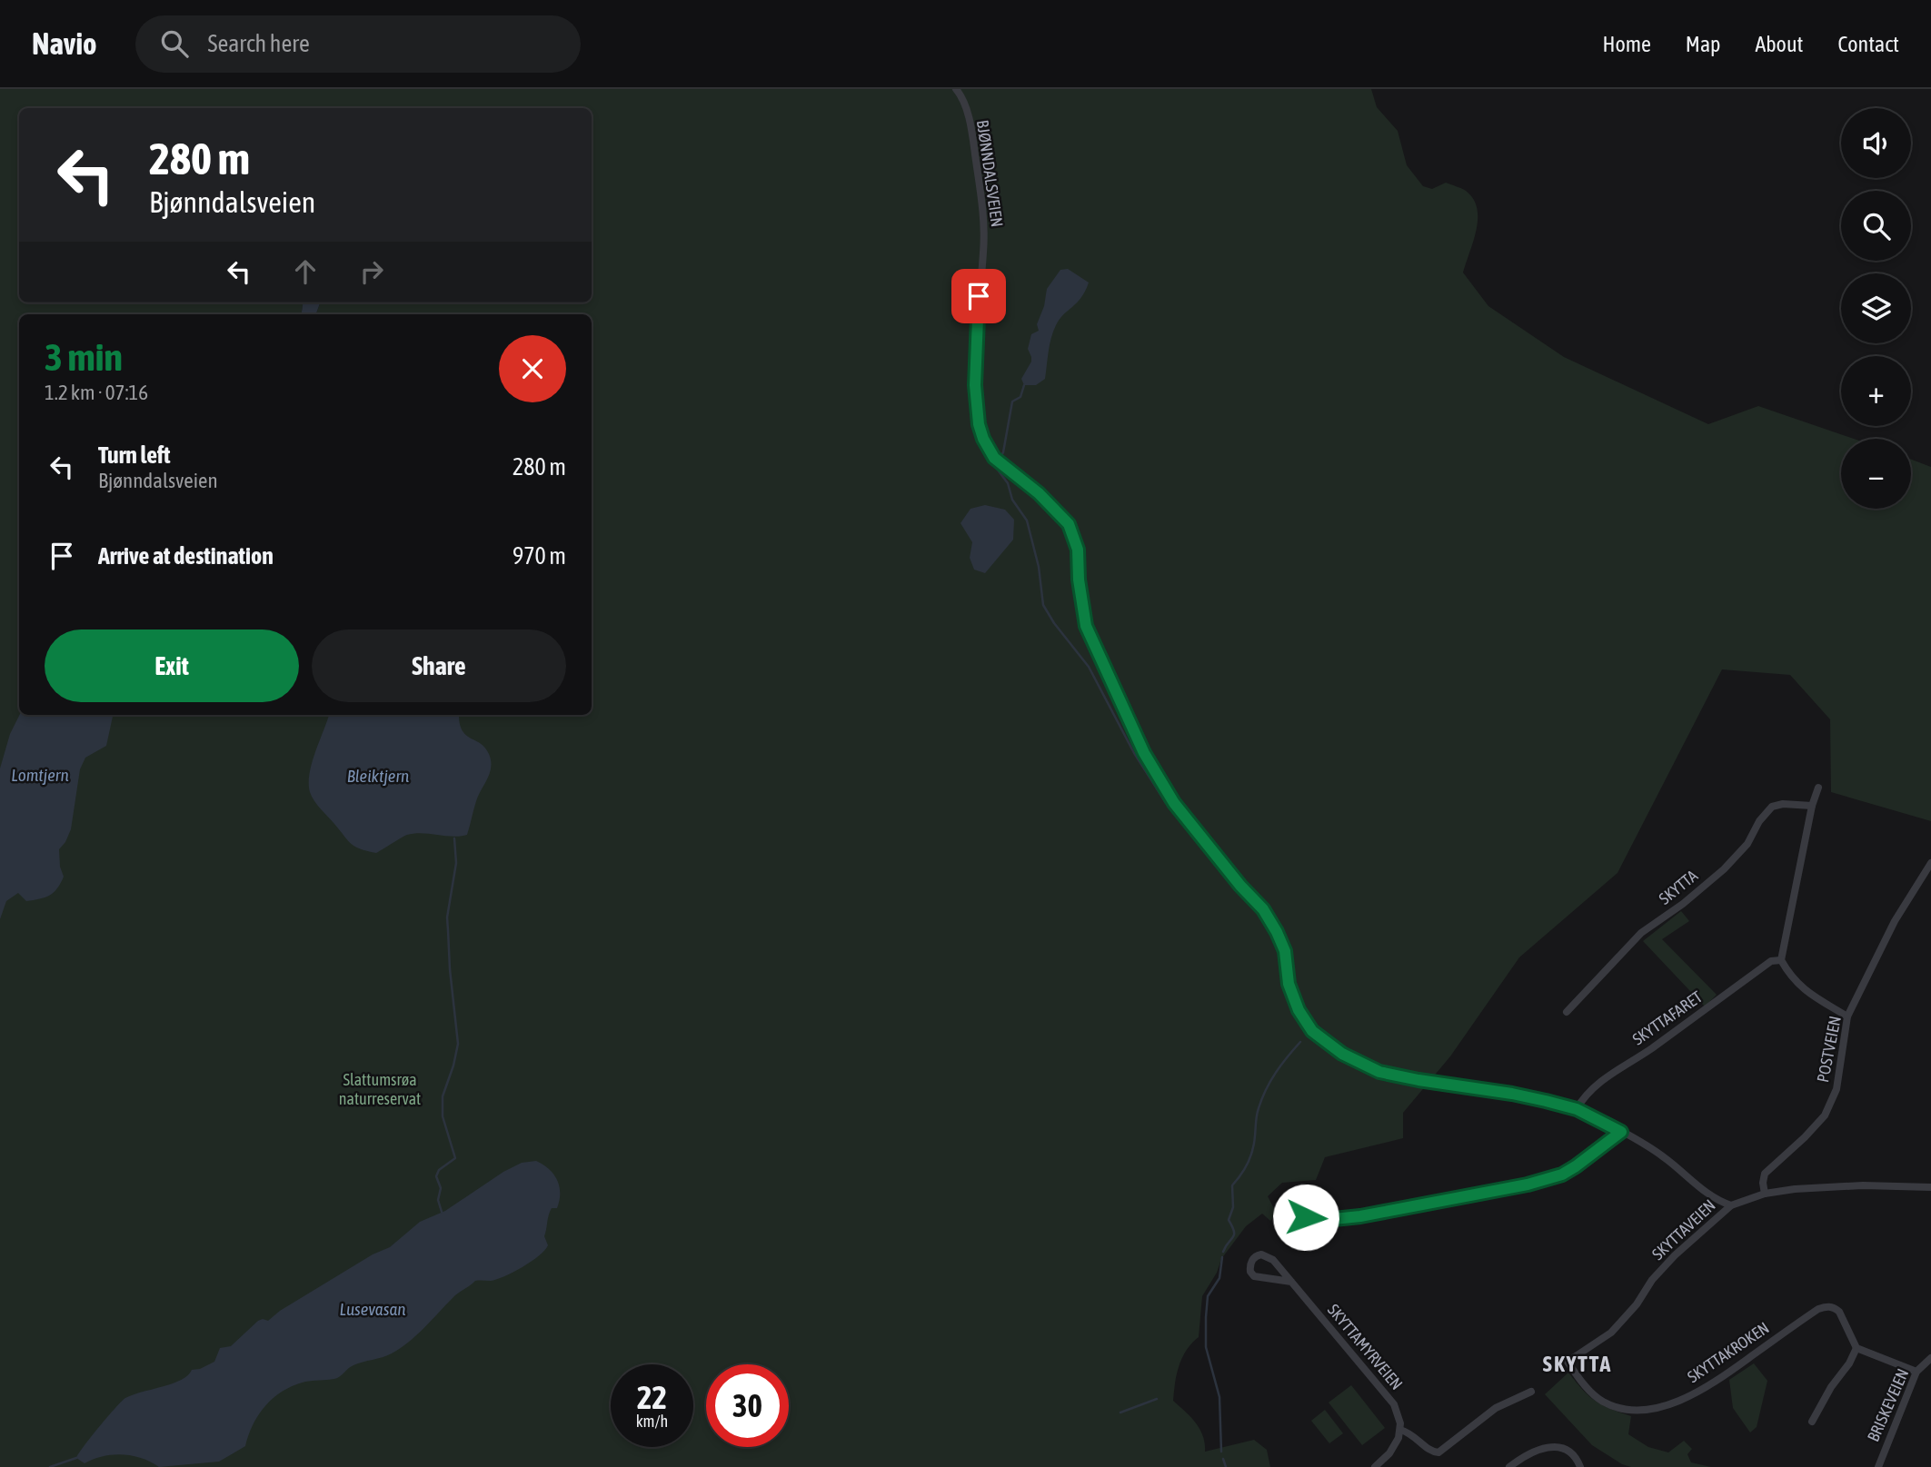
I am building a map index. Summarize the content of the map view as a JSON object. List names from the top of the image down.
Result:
{
  "streets": {
    "street": [
      "BJØNNDALSVEIEN",
      "SKYTTA",
      "SKYTTAFARET",
      "POSTVEIEN",
      "SKYTTAVEIEN",
      "SKYTTAMYRVEIEN",
      "SKYTTAKROKEN",
      "BRISKEVEIEN"
    ]
  },
  "crossings": [
    ["BJØNNDALSVEIEN", "SKYTTAFARET"],
    ["BJØNNDALSVEIEN", "SKYTTAVEIEN"],
    ["POSTVEIEN", "SKYTTAVEIEN"],
    ["SKYTTAVEIEN", "SKYTTAKROKEN"]
  ],
  "districts": ["SKYTTA"],
  "water": ["Lomtjern", "Bleiktjern", "Lusevasan"],
  "parks": ["Slattumsrøa naturreservat"],
  "page": {
    "header": "Navio",
    "search": "Search here",
    "nav": [
      "Home",
      "Map",
      "About",
      "Contact"
    ],
    "map_buttons": ["+", "−"],
    "turn": ["280 m", "Bjønndalsveien"],
    "heading": ["3 min", "1.2 km · 07:16"],
    "list": [
      {
        "name": "Turn left",
        "note": "Bjønndalsveien",
        "value": "280 m"
      },
      {
        "name": "Arrive at destination",
        "value": "970 m"
      }
    ],
    "buttons": ["Exit", "Share"],
    "speed": "22 km/h",
    "limit": "30"
  }
}
